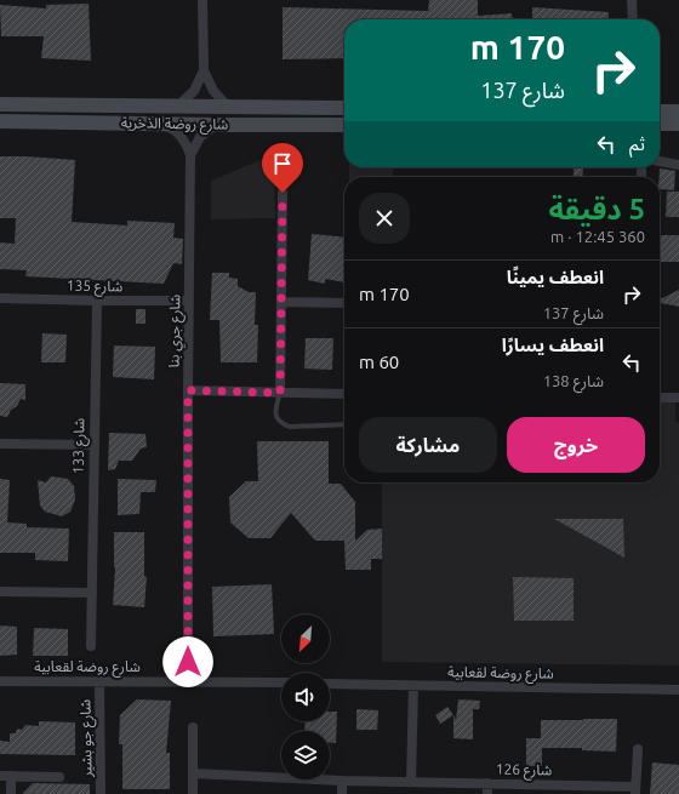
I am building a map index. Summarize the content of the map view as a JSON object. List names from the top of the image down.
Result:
{
  "streets": {
    "street": [
      "شارع روضة الذخرية",
      "شارع 135",
      "شارع جري بنا",
      "شارع 133",
      "شارع روضة لقعابية",
      "شارع جو بشير",
      "شارع 126"
    ]
  },
  "crossings": [
    ["شارع روضة الذخرية", "شارع جري بنا"],
    ["شارع 135", "شارع جري بنا"],
    ["شارع 135", "شارع 133"],
    ["شارع جري بنا", "شارع روضة لقعابية"],
    ["شارع روضة لقعابية", "شارع جو بشير"]
  ],
  "north": "bottom left",
  "page": {
    "turn": ["170 m", "شارع 137"],
    "then": "ثم",
    "heading": ["5 دقيقة", "360 m · 12:45"],
    "list": [
      {
        "name": "انعطف يمينًا",
        "note": "شارع 137",
        "value": "170 m"
      },
      {
        "name": "انعطف يسارًا",
        "note": "شارع 138",
        "value": "60 m"
      }
    ],
    "buttons": ["خروج", "مشاركة"]
  }
}
